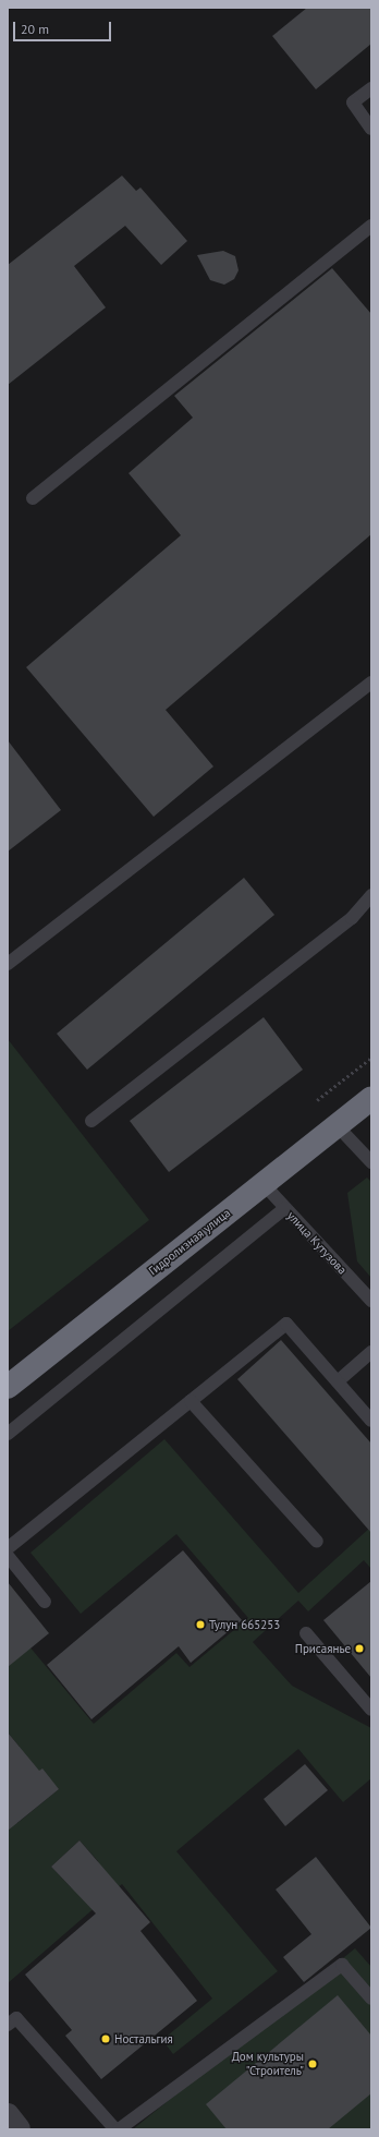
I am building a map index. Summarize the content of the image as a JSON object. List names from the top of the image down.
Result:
{
  "streets": {
    "highway": ["Гидролизная улица"],
    "lane": ["улица Кутузова"]
  },
  "crossings": [
    ["Гидролизная улица", "улица Кутузова"]
  ],
  "places": [
    "Тулун 665253",
    "Присаянье",
    "Ностальгия",
    "Дом культуры \"Строитель\""
  ],
  "scale_bar": "20 m"
}
